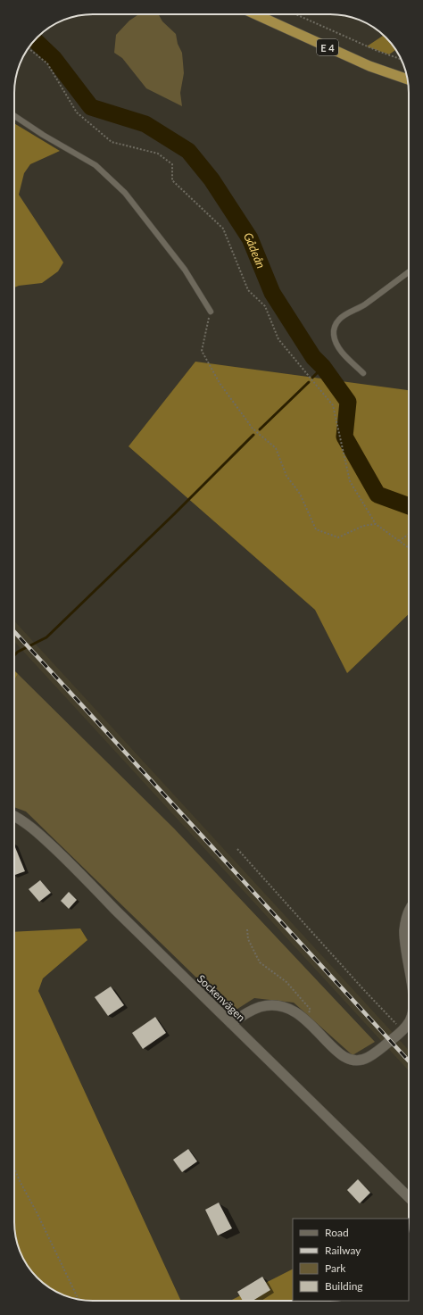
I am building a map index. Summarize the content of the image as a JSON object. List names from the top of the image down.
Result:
{
  "streets": {
    "highway": ["E 4"],
    "street": ["Sockenvägen"]
  },
  "water": ["Gådeån"],
  "legend": [
    "Road",
    "Railway",
    "Park",
    "Building"
  ]
}
